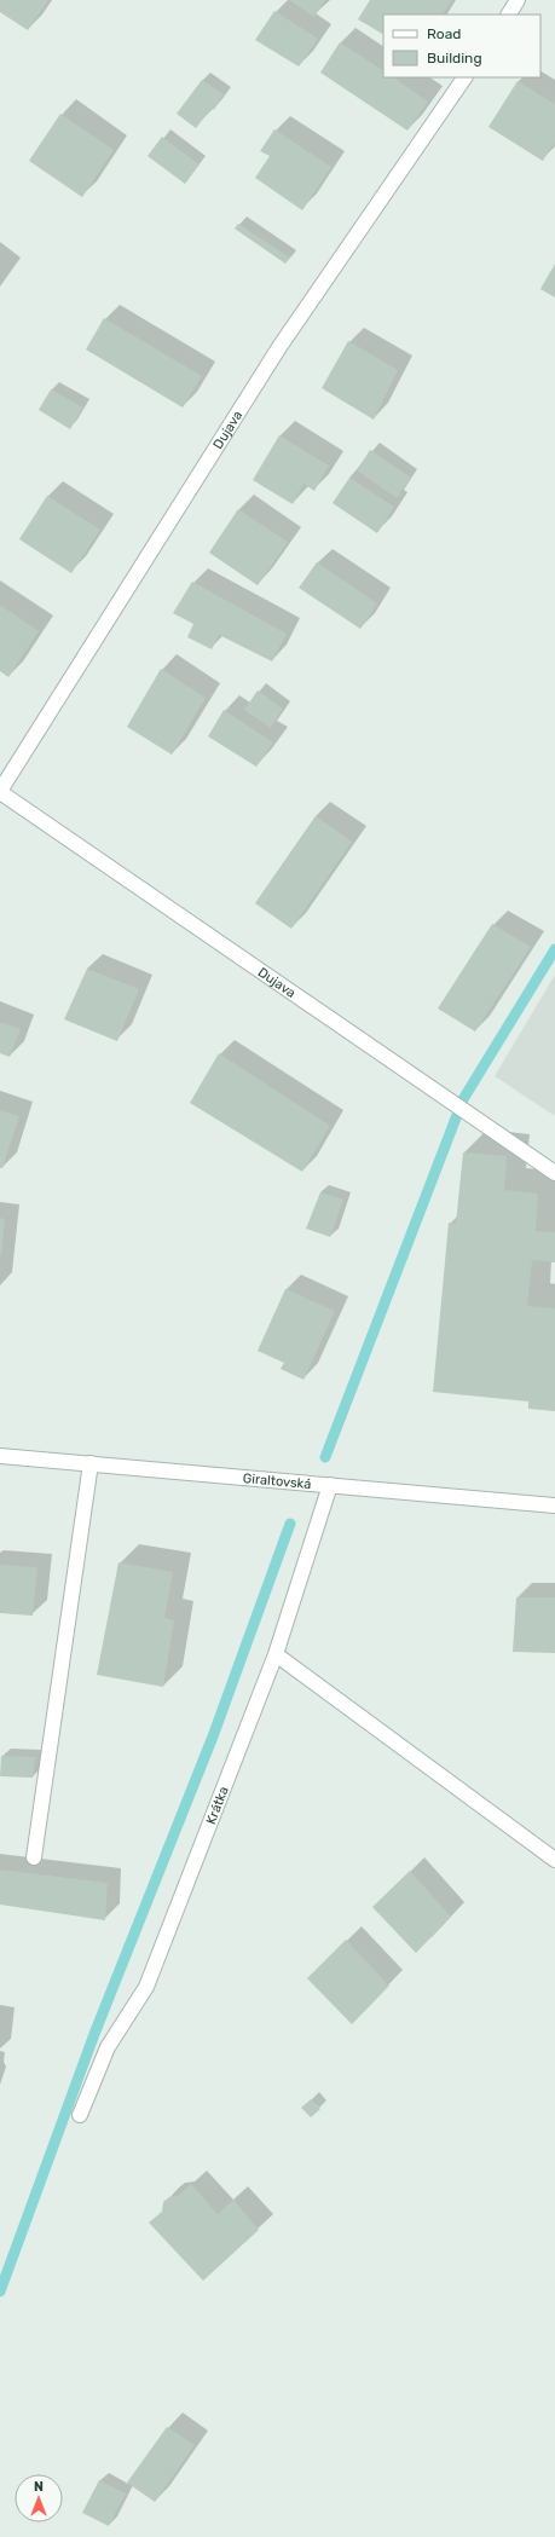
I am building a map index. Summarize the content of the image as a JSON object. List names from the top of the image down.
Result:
{
  "streets": {
    "street": ["Dujava", "Giraltovská", "Krátka"]
  },
  "crossings": [
    ["Giraltovská", "Krátka"]
  ],
  "legend": ["Road", "Building"],
  "north": "top"
}
